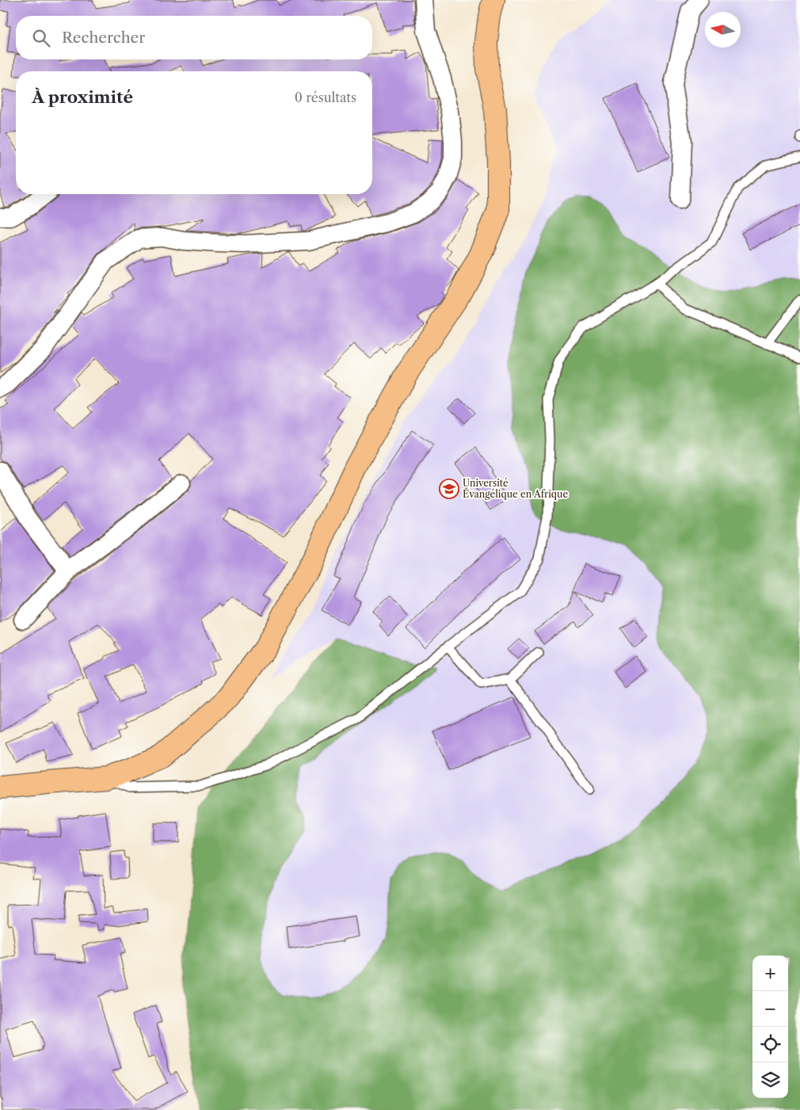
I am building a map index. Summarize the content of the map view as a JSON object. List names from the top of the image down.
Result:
{
  "places": {
    "school or university": ["Université Évangélique en Afrique"]
  },
  "north": "left",
  "page": {
    "search": "Rechercher",
    "heading": ["À proximité", "0 résultats"],
    "map_buttons": ["+", "−"]
  }
}
